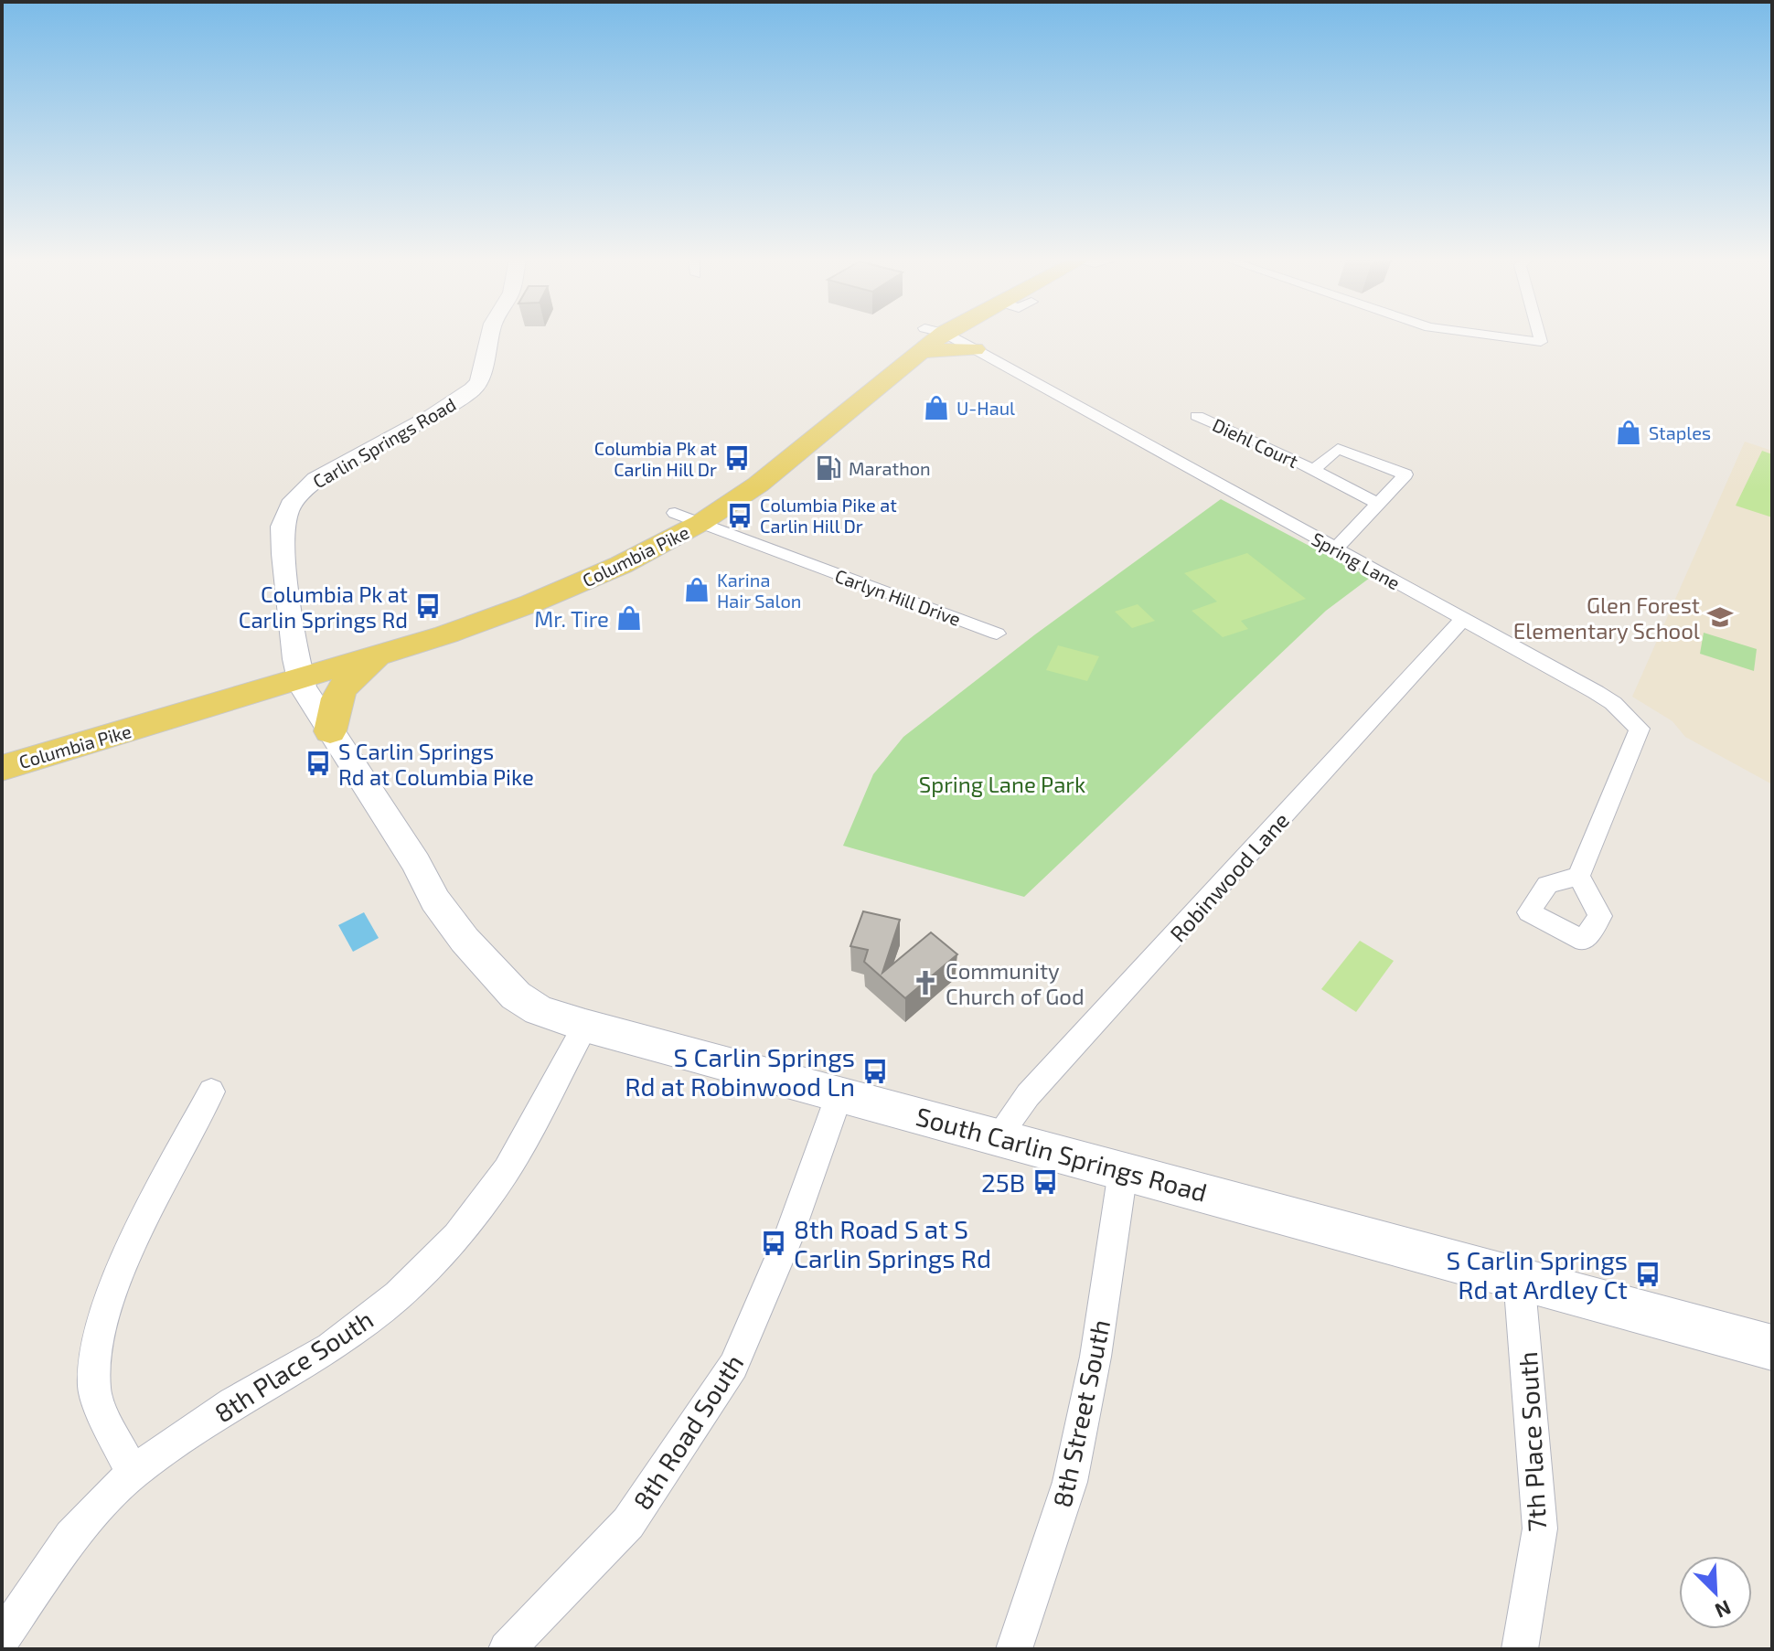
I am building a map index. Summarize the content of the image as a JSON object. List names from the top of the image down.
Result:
{
  "streets": {
    "main road": ["Carlin Springs Road", "Columbia Pike", "South Carlin Springs Road"],
    "street": [
      "Diehl Court",
      "Spring Lane",
      "Carlyn Hill Drive",
      "Robinwood Lane",
      "8th Place South",
      "8th Street South",
      "8th Road South",
      "7th Place South"
    ]
  },
  "crossings": [
    ["Carlin Springs Road", "Columbia Pike"],
    ["Carlin Springs Road", "South Carlin Springs Road"],
    ["Diehl Court", "Spring Lane"],
    ["Columbia Pike", "Carlyn Hill Drive"],
    ["Spring Lane", "Robinwood Lane"],
    ["Robinwood Lane", "South Carlin Springs Road"],
    ["South Carlin Springs Road", "8th Place South"],
    ["South Carlin Springs Road", "8th Street South"],
    ["South Carlin Springs Road", "8th Road South"],
    ["South Carlin Springs Road", "7th Place South"]
  ],
  "parks": ["Spring Lane Park"],
  "places": {
    "shop": [
      "U-Haul",
      "Staples",
      "Karina Hair Salon",
      "Mr. Tire"
    ],
    "bus stop": [
      "Columbia Pk at Carlin Hill Dr",
      "Columbia Pike at Carlin Hill Dr",
      "Columbia Pk at Carlin Springs Rd",
      "S Carlin Springs Rd at Columbia Pike",
      "S Carlin Springs Rd at Robinwood Ln",
      "25B",
      "8th Road S at S Carlin Springs Rd",
      "S Carlin Springs Rd at Ardley Ct"
    ],
    "fuel station": ["Marathon"],
    "school or university": ["Glen Forest Elementary School"],
    "church": ["Community Church of God"]
  },
  "north": "bottom right"
}
